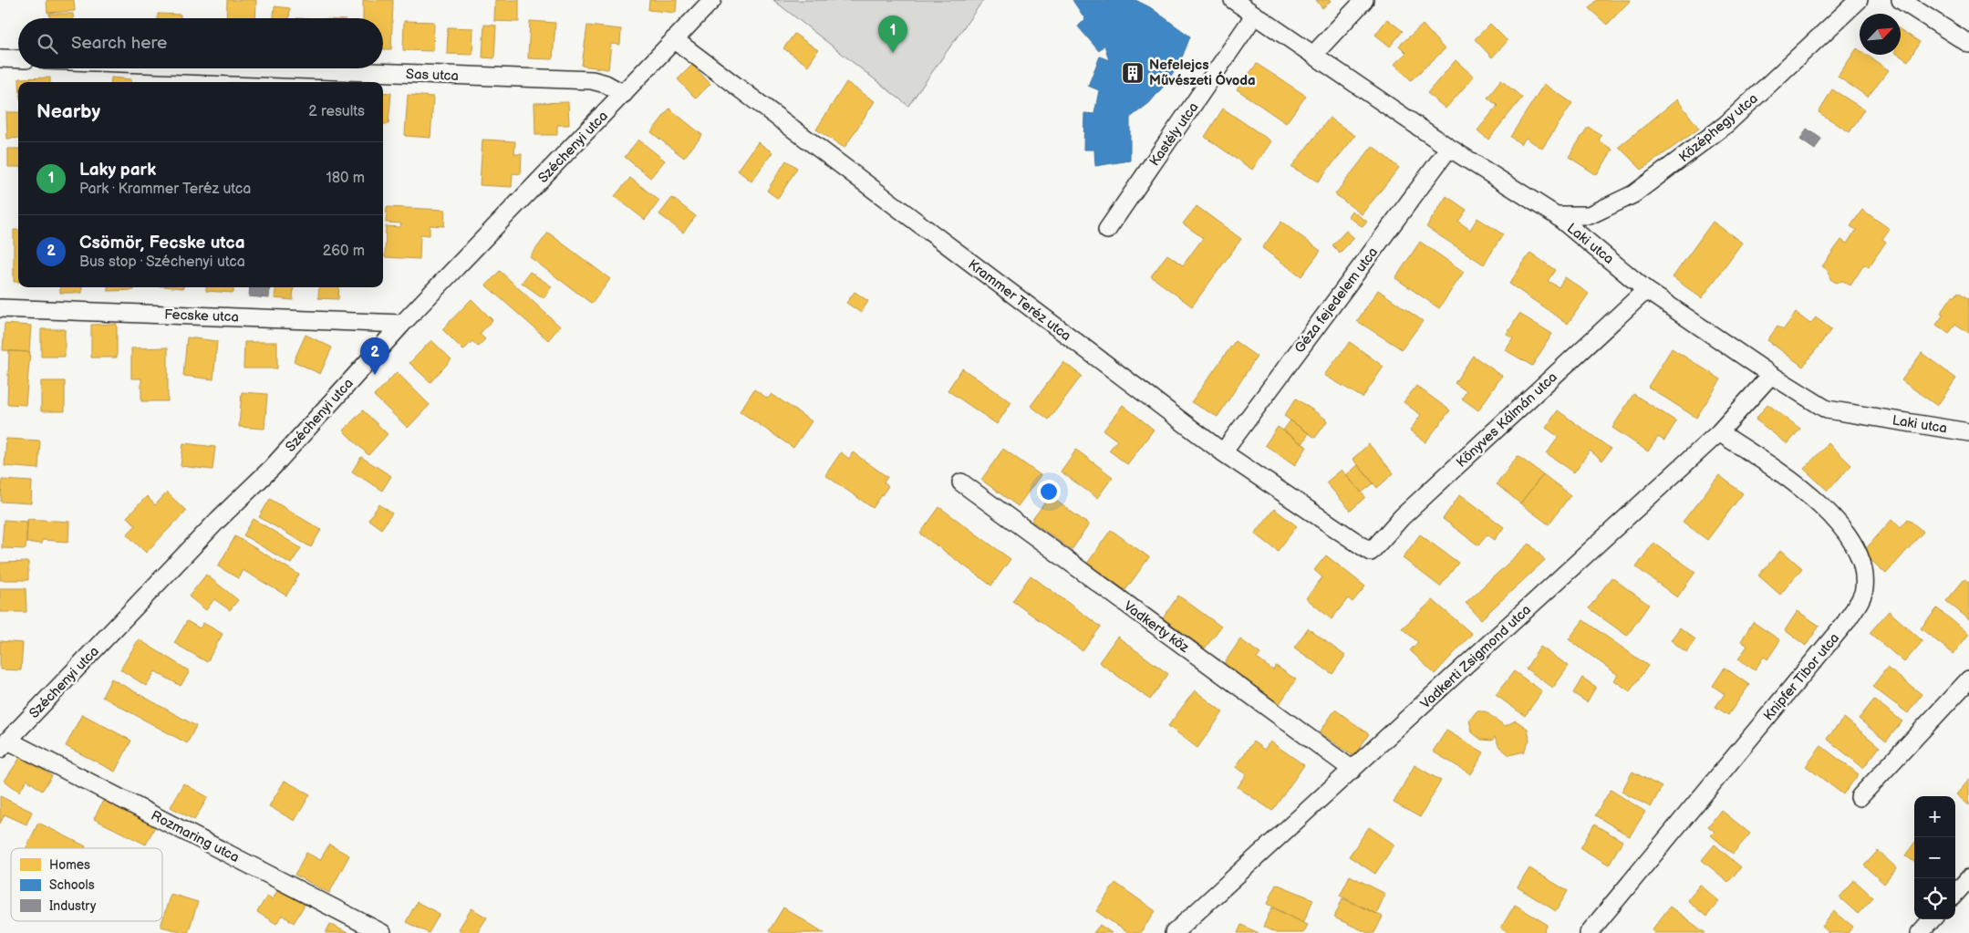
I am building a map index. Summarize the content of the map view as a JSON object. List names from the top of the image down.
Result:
{
  "streets": {
    "street": [
      "Sas utca",
      "Középhegy utca",
      "Kastély utca",
      "Széchenyi utca",
      "Laki utca",
      "Krammer Teréz utca",
      "Géza fejedelem utca",
      "Fecske utca",
      "Könyves Kálmán utca",
      "Vadkerty köz",
      "Vadkerti Zsigmond utca",
      "Knipfer Tibor utca",
      "Rozmaring utca"
    ]
  },
  "crossings": [
    ["Sas utca", "Széchenyi utca"],
    ["Középhegy utca", "Laki utca"],
    ["Kastély utca", "Laki utca"],
    ["Széchenyi utca", "Krammer Teréz utca"],
    ["Széchenyi utca", "Fecske utca"],
    ["Széchenyi utca", "Rozmaring utca"],
    ["Laki utca", "Géza fejedelem utca"],
    ["Laki utca", "Könyves Kálmán utca"],
    ["Laki utca", "Vadkerti Zsigmond utca"],
    ["Krammer Teréz utca", "Géza fejedelem utca"],
    ["Krammer Teréz utca", "Könyves Kálmán utca"],
    ["Vadkerty köz", "Vadkerti Zsigmond utca"],
    ["Vadkerti Zsigmond utca", "Knipfer Tibor utca"]
  ],
  "places": {
    "building": ["Nefelejcs Művészeti Óvoda"]
  },
  "legend": ["Homes", "Schools", "Industry"],
  "north": "top right",
  "page": {
    "pins": ["1", "2"],
    "search": "Search here",
    "heading": ["Nearby", "2 results"],
    "list": [
      {
        "mark": "1",
        "name": "Laky park",
        "note": "Park · Krammer Teréz utca",
        "value": "180 m"
      },
      {
        "mark": "2",
        "name": "Csömör, Fecske utca",
        "note": "Bus stop · Széchenyi utca",
        "value": "260 m"
      }
    ],
    "map_buttons": ["+", "−"]
  }
}
